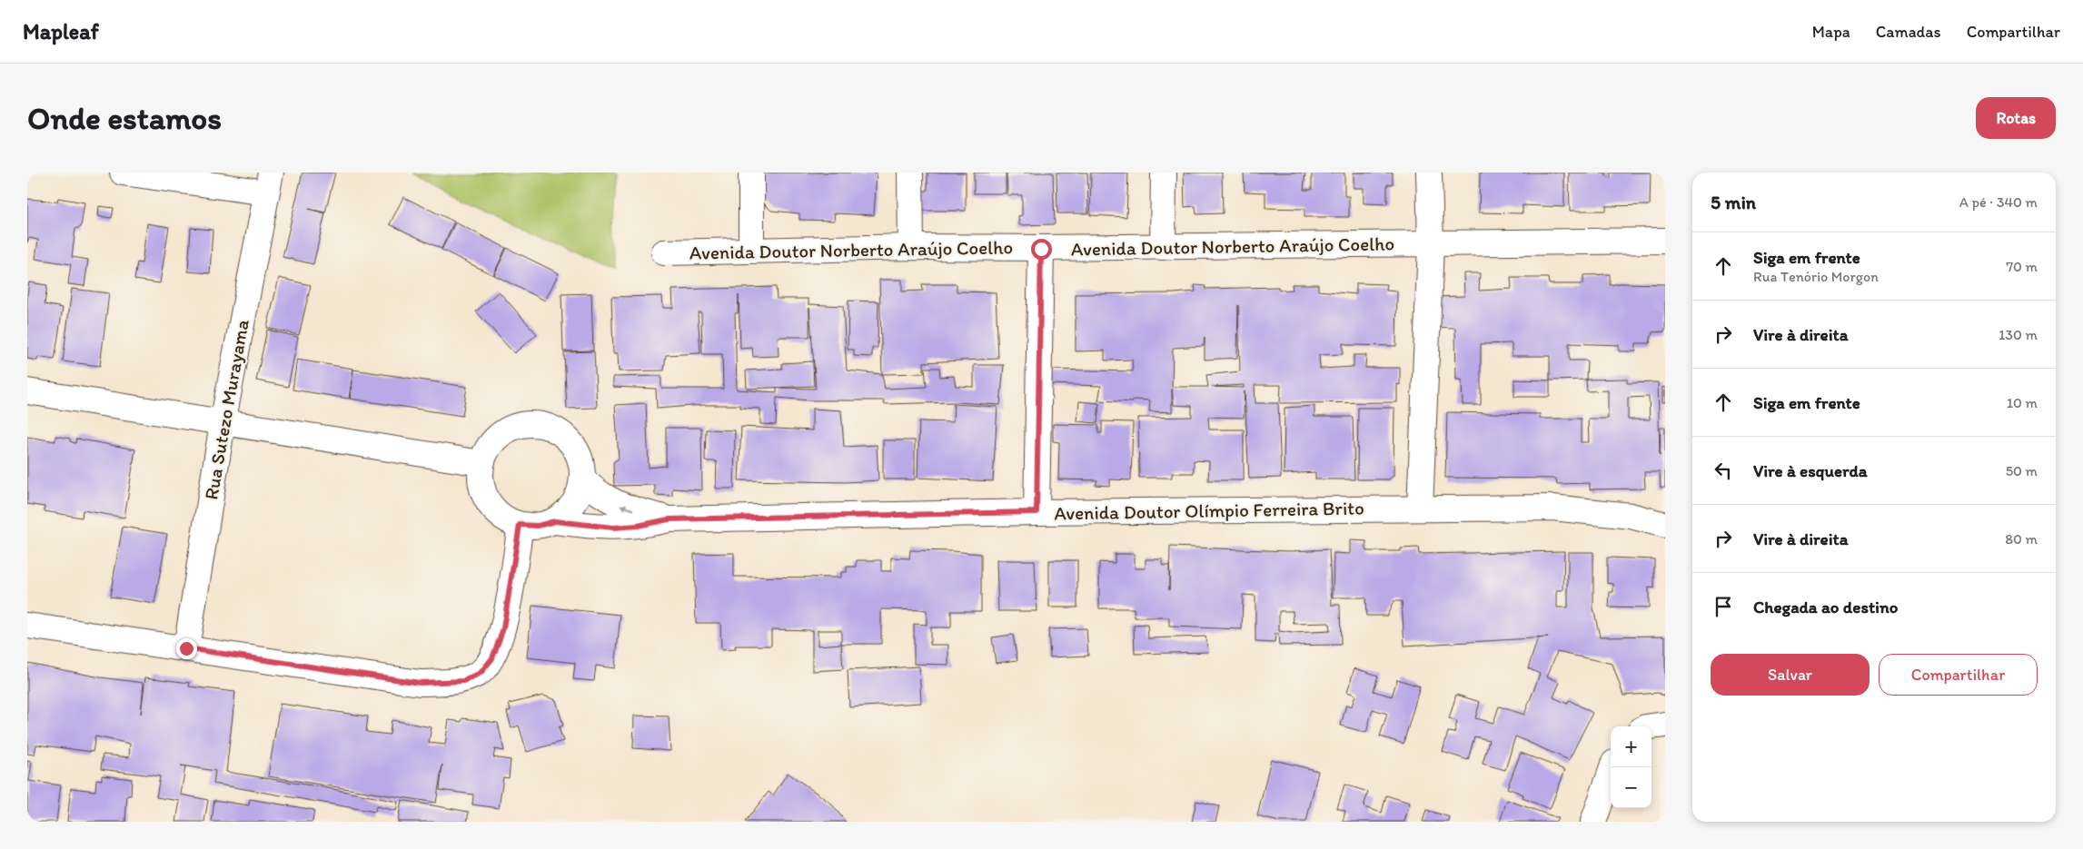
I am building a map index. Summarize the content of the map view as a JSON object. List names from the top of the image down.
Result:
{
  "streets": {
    "street": ["Avenida Doutor Norberto Araújo Coelho", "Rua Sutezo Murayama", "Avenida Doutor Olímpio Ferreira Brito"]
  },
  "page": {
    "header": "Mapleaf",
    "nav": ["Mapa", "Camadas", "Compartilhar"],
    "buttons": [
      "Rotas",
      ["Salvar", "Compartilhar"]
    ],
    "title": "Onde estamos",
    "heading": ["5 min", "A pé · 340 m"],
    "list": [
      ["Siga em frente", "Rua Tenório Morgon", "70 m"],
      ["Vire à direita", "130 m"],
      ["Siga em frente", "10 m"],
      ["Vire à esquerda", "50 m"],
      ["Vire à direita", "80 m"],
      "Chegada ao destino"
    ],
    "map_buttons": ["+", "−"]
  }
}
